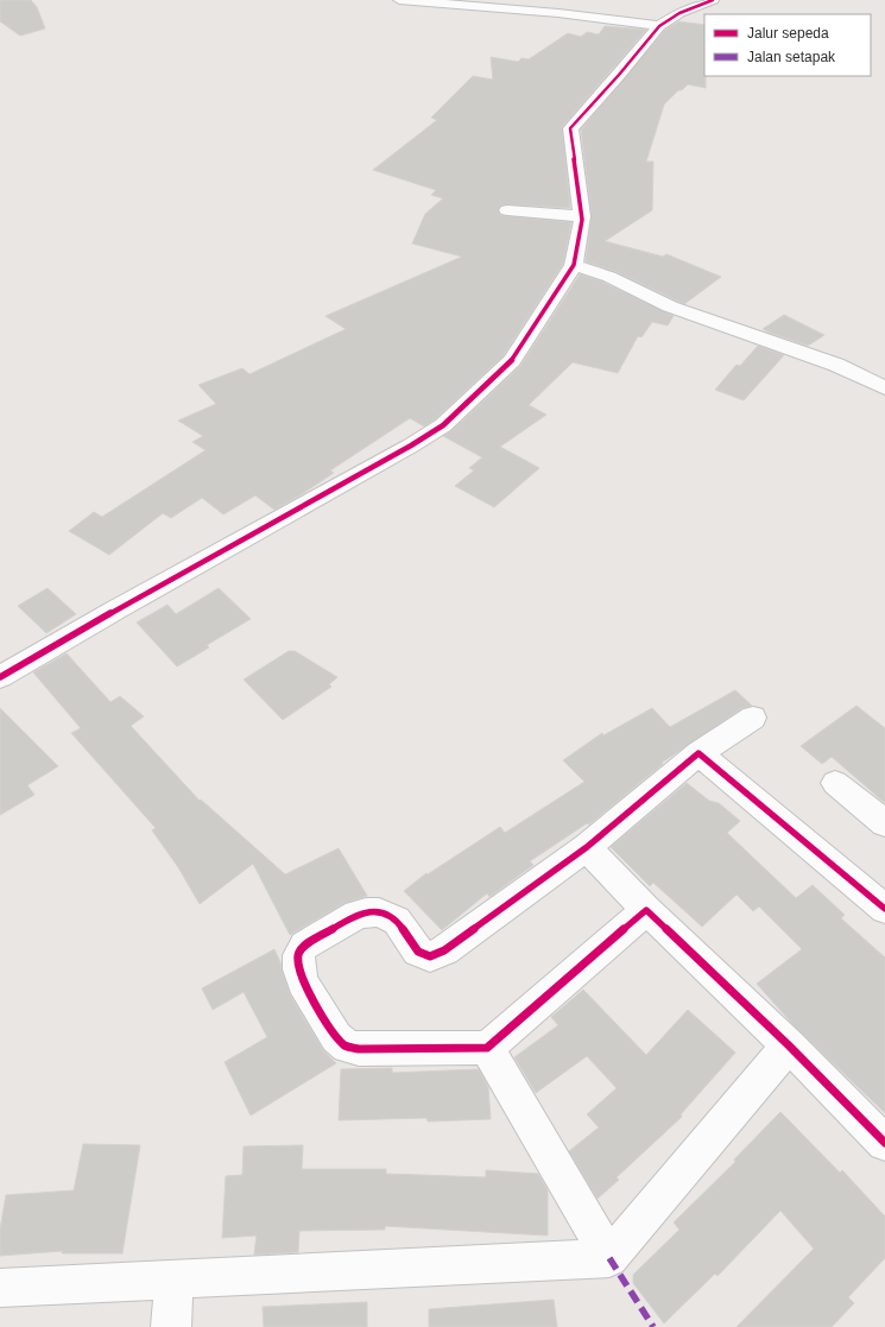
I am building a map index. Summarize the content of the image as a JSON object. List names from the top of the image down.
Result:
{
  "legend": ["Jalur sepeda", "Jalan setapak"]
}
